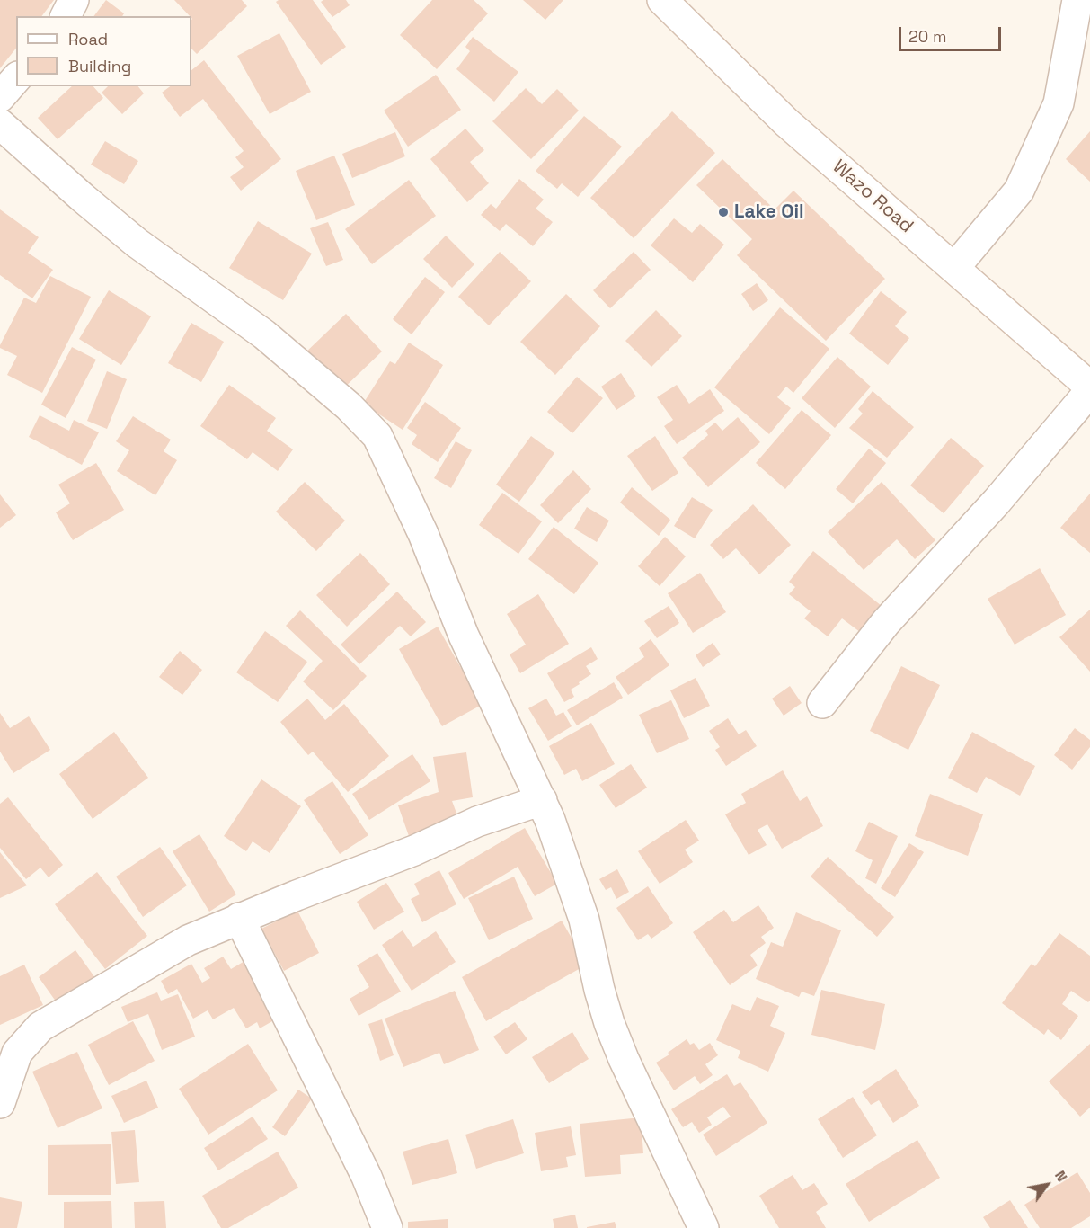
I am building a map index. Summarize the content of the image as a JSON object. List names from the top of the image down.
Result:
{
  "streets": {
    "street": ["Wazo Road"]
  },
  "places": ["Lake Oil"],
  "legend": ["Road", "Building"],
  "scale_bar": "20 m",
  "north": "top right"
}
